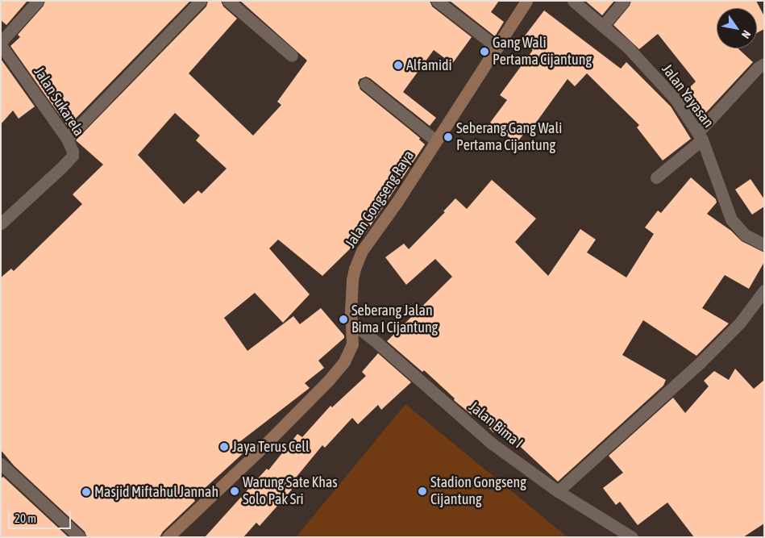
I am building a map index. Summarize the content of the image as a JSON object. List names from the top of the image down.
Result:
{
  "streets": {
    "street": [
      "Jalan Yayasan",
      "Jalan Sukarela",
      "Jalan Gongseng Raya",
      "Jalan Bima I"
    ]
  },
  "crossings": [
    ["Jalan Gongseng Raya", "Jalan Bima I"]
  ],
  "places": [
    "Gang Wali Pertama Cijantung",
    "Alfamidi",
    "Seberang Gang Wali Pertama Cijantung",
    "Seberang Jalan Bima I Cijantung",
    "Jaya Terus Cell",
    "Warung Sate Khas Solo Pak Sri",
    "Stadion Gongseng Cijantung",
    "Masjid Miftahul Jannah"
  ],
  "scale_bar": "20 m",
  "north": "bottom right"
}
